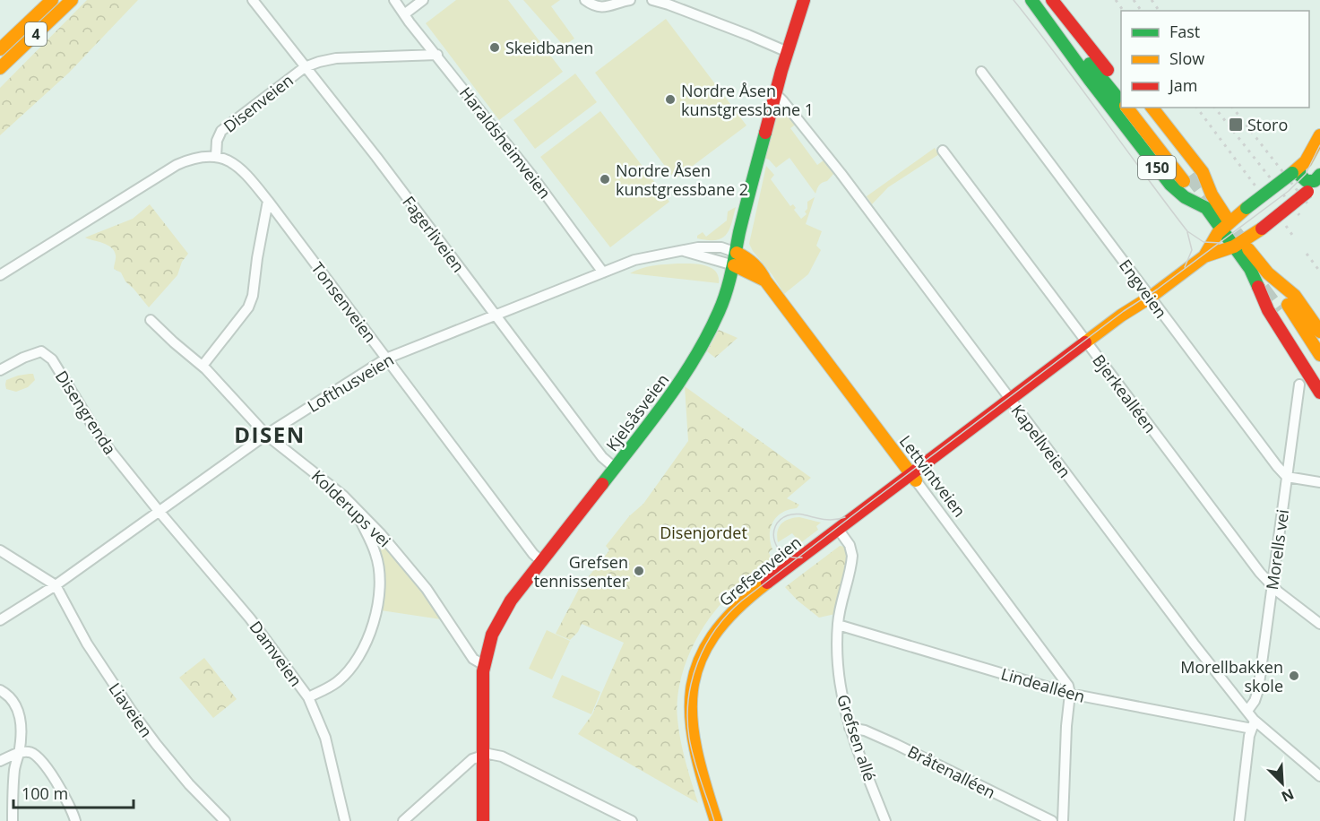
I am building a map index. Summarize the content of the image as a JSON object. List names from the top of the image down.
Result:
{
  "streets": {
    "main road": [
      "4",
      "150",
      "Kjelsåsveien",
      "Lettvintveien",
      "Grefsenveien"
    ],
    "street": [
      "Disenveien",
      "Haraldsheimveien",
      "Fagerliveien",
      "Engveien",
      "Tonsenveien",
      "Lofthusveien",
      "Bjerkealléen",
      "Disengrenda",
      "Kapellveien",
      "Kolderups vei",
      "Morells vei",
      "Damveien",
      "Lindealléen",
      "Liaveien",
      "Grefsen allé",
      "Bråtenalléen"
    ]
  },
  "crossings": [
    ["Disenveien", "Haraldsheimveien"],
    ["Disenveien", "Fagerliveien"],
    ["Disenveien", "Tonsenveien"],
    ["Haraldsheimveien", "Lofthusveien"],
    ["150", "Grefsenveien"],
    ["Fagerliveien", "Lofthusveien"],
    ["Fagerliveien", "Kjelsåsveien"],
    ["Engveien", "Morells vei"],
    ["Engveien", "Grefsenveien"],
    ["Tonsenveien", "Lofthusveien"],
    ["Tonsenveien", "Kjelsåsveien"],
    ["Lofthusveien", "Disengrenda"],
    ["Lofthusveien", "Kjelsåsveien"],
    ["Lofthusveien", "Lettvintveien"],
    ["Lofthusveien", "Kolderups vei"],
    ["Lofthusveien", "Damveien"],
    ["Lofthusveien", "Liaveien"],
    ["Bjerkealléen", "Morells vei"],
    ["Bjerkealléen", "Grefsenveien"],
    ["Disengrenda", "Damveien"],
    ["Kjelsåsveien", "Kapellveien"],
    ["Kjelsåsveien", "Lettvintveien"],
    ["Kjelsåsveien", "Kolderups vei"],
    ["Kapellveien", "Morells vei"],
    ["Kapellveien", "Grefsenveien"],
    ["Kapellveien", "Lindealléen"],
    ["Lettvintveien", "Grefsenveien"],
    ["Lettvintveien", "Lindealléen"],
    ["Grefsenveien", "Grefsen allé"],
    ["Lindealléen", "Grefsen allé"],
    ["Grefsen allé", "Bråtenalléen"]
  ],
  "districts": ["DISEN"],
  "parks": ["Disenjordet"],
  "places": {
    "other": [
      "Skeidbanen",
      "Nordre Åsen kunstgressbane 1",
      "Nordre Åsen kunstgressbane 2",
      "Grefsen tennissenter",
      "Morellbakken skole"
    ],
    "transit": ["Storo"]
  },
  "legend": ["Fast", "Slow", "Jam"],
  "scale_bar": "100 m",
  "north": "bottom right"
}
